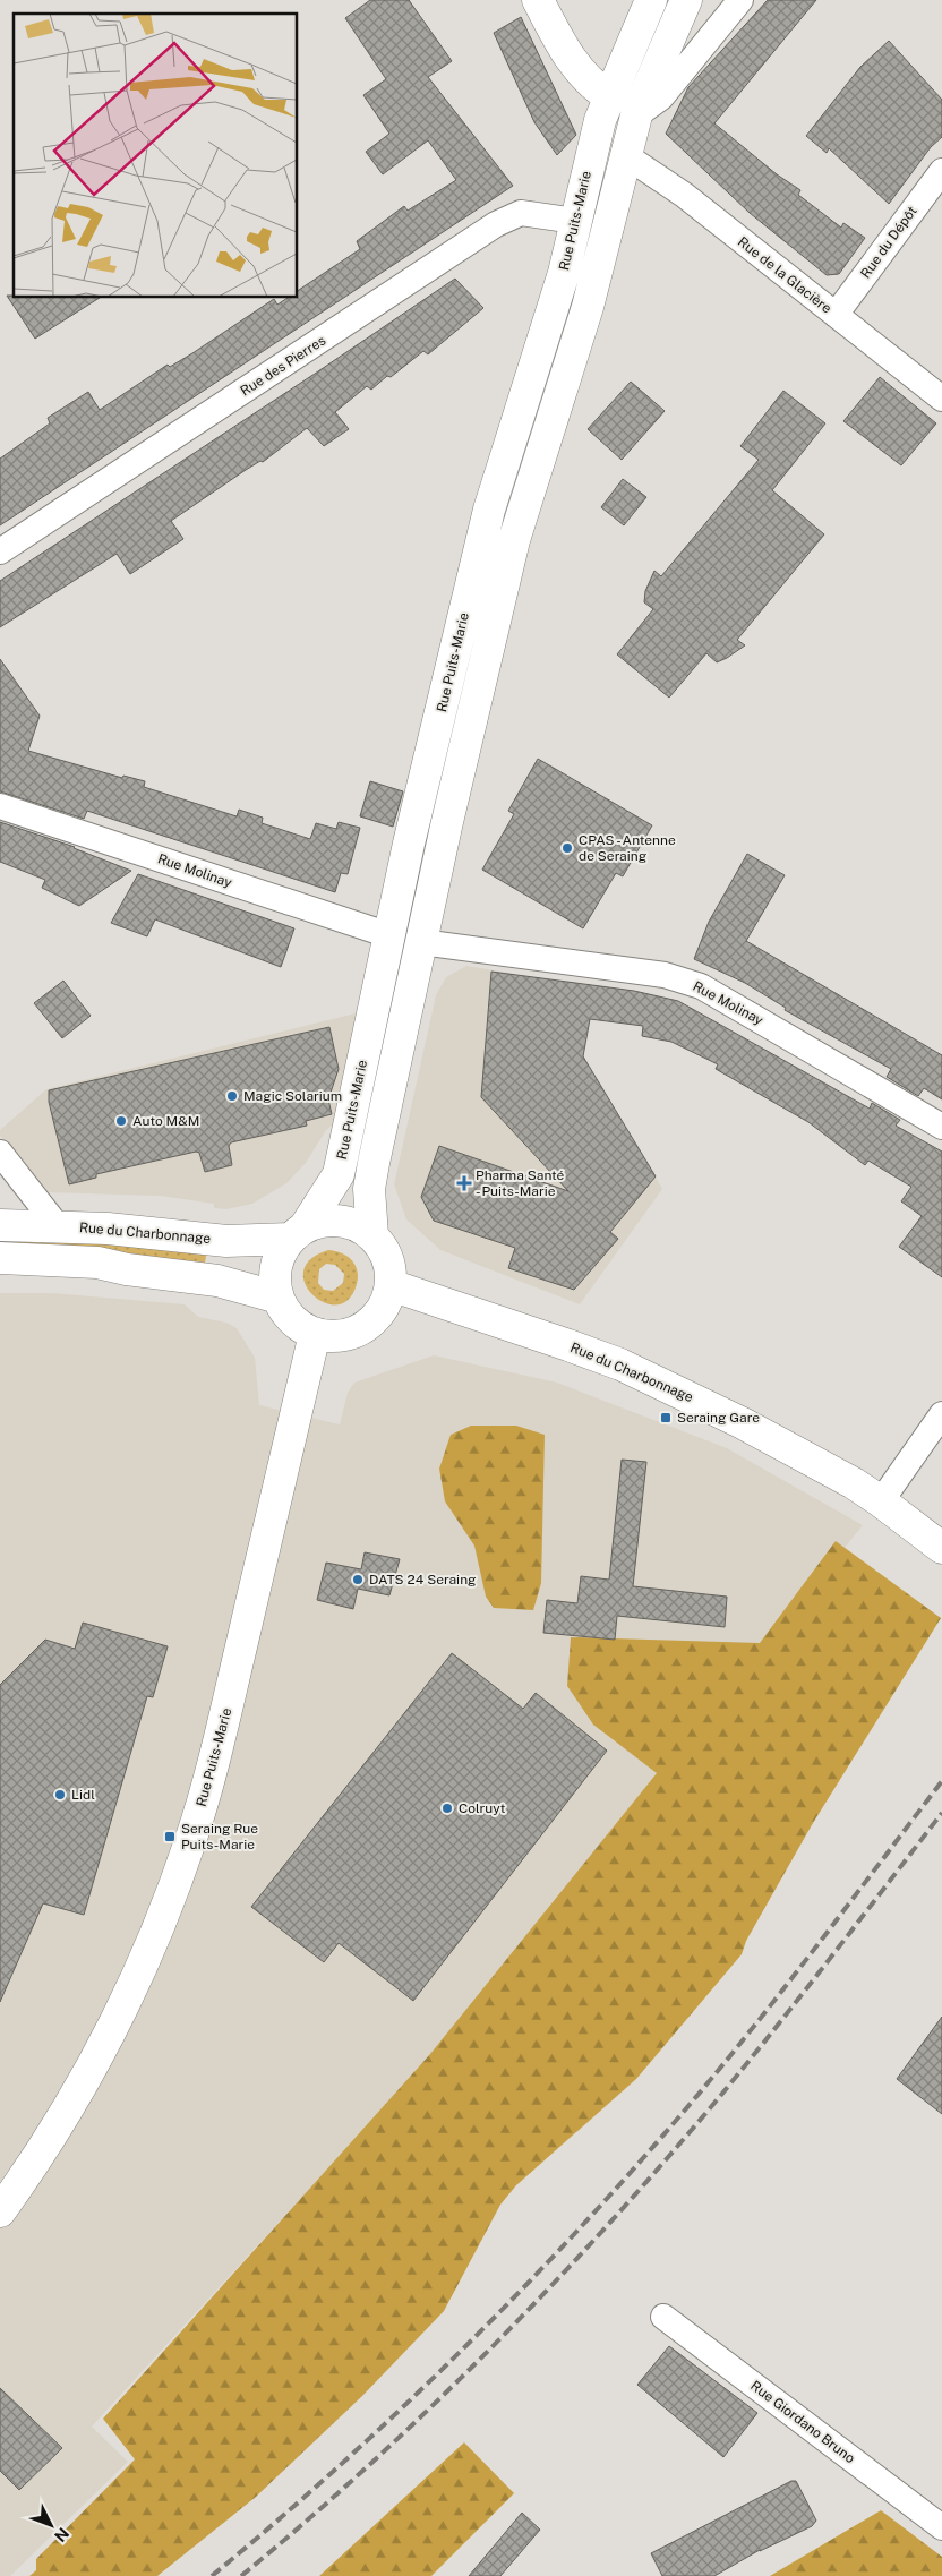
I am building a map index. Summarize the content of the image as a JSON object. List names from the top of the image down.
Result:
{
  "streets": {
    "street": [
      "Rue Puits-Marie",
      "Rue du Dépôt",
      "Rue de la Glacière",
      "Rue des Pierres",
      "Rue Molinay",
      "Rue du Charbonnage",
      "Rue Giordano Bruno"
    ]
  },
  "crossings": [
    ["Rue Puits-Marie", "Rue des Pierres"],
    ["Rue Puits-Marie", "Rue Molinay"],
    ["Rue Puits-Marie", "Rue du Charbonnage"],
    ["Rue du Dépôt", "Rue de la Glacière"]
  ],
  "places": {
    "other": [
      "CPAS - Antenne de Seraing",
      "Magic Solarium",
      "Auto M&M",
      "DATS 24 Seraing",
      "Lidl",
      "Colruyt"
    ],
    "health": ["Pharma Santé - Puits-Marie"],
    "transit": ["Seraing Gare", "Seraing Rue Puits-Marie"]
  },
  "north": "bottom right"
}
